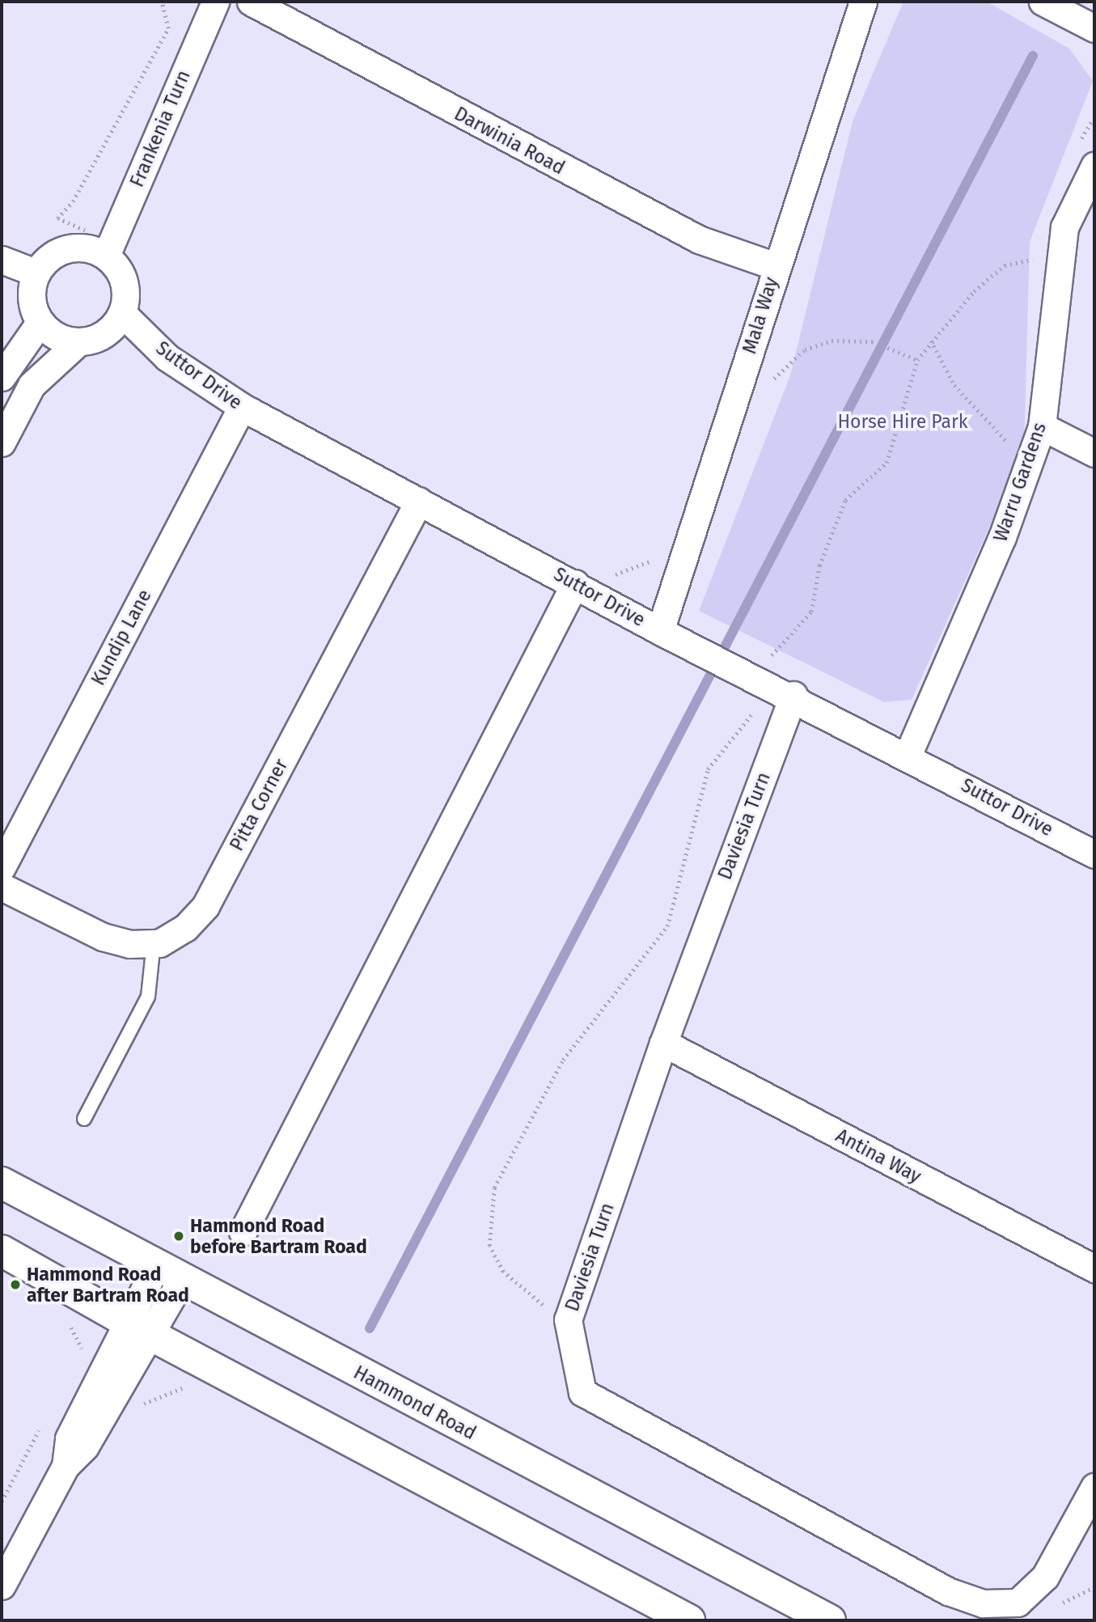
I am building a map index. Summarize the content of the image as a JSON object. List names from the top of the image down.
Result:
{
  "streets": {
    "main road": ["Hammond Road"],
    "street": [
      "Frankenia Turn",
      "Darwinia Road",
      "Mala Way",
      "Suttor Drive",
      "Warru Gardens",
      "Kundip Lane",
      "Pitta Corner",
      "Daviesia Turn",
      "Antina Way"
    ]
  },
  "crossings": [
    ["Frankenia Turn", "Suttor Drive"],
    ["Darwinia Road", "Mala Way"],
    ["Mala Way", "Suttor Drive"],
    ["Suttor Drive", "Warru Gardens"],
    ["Suttor Drive", "Kundip Lane"],
    ["Suttor Drive", "Pitta Corner"],
    ["Suttor Drive", "Daviesia Turn"],
    ["Daviesia Turn", "Antina Way"]
  ],
  "parks": ["Horse Hire Park"],
  "places": ["Hammond Road before Bartram Road", "Hammond Road after Bartram Road"]
}
